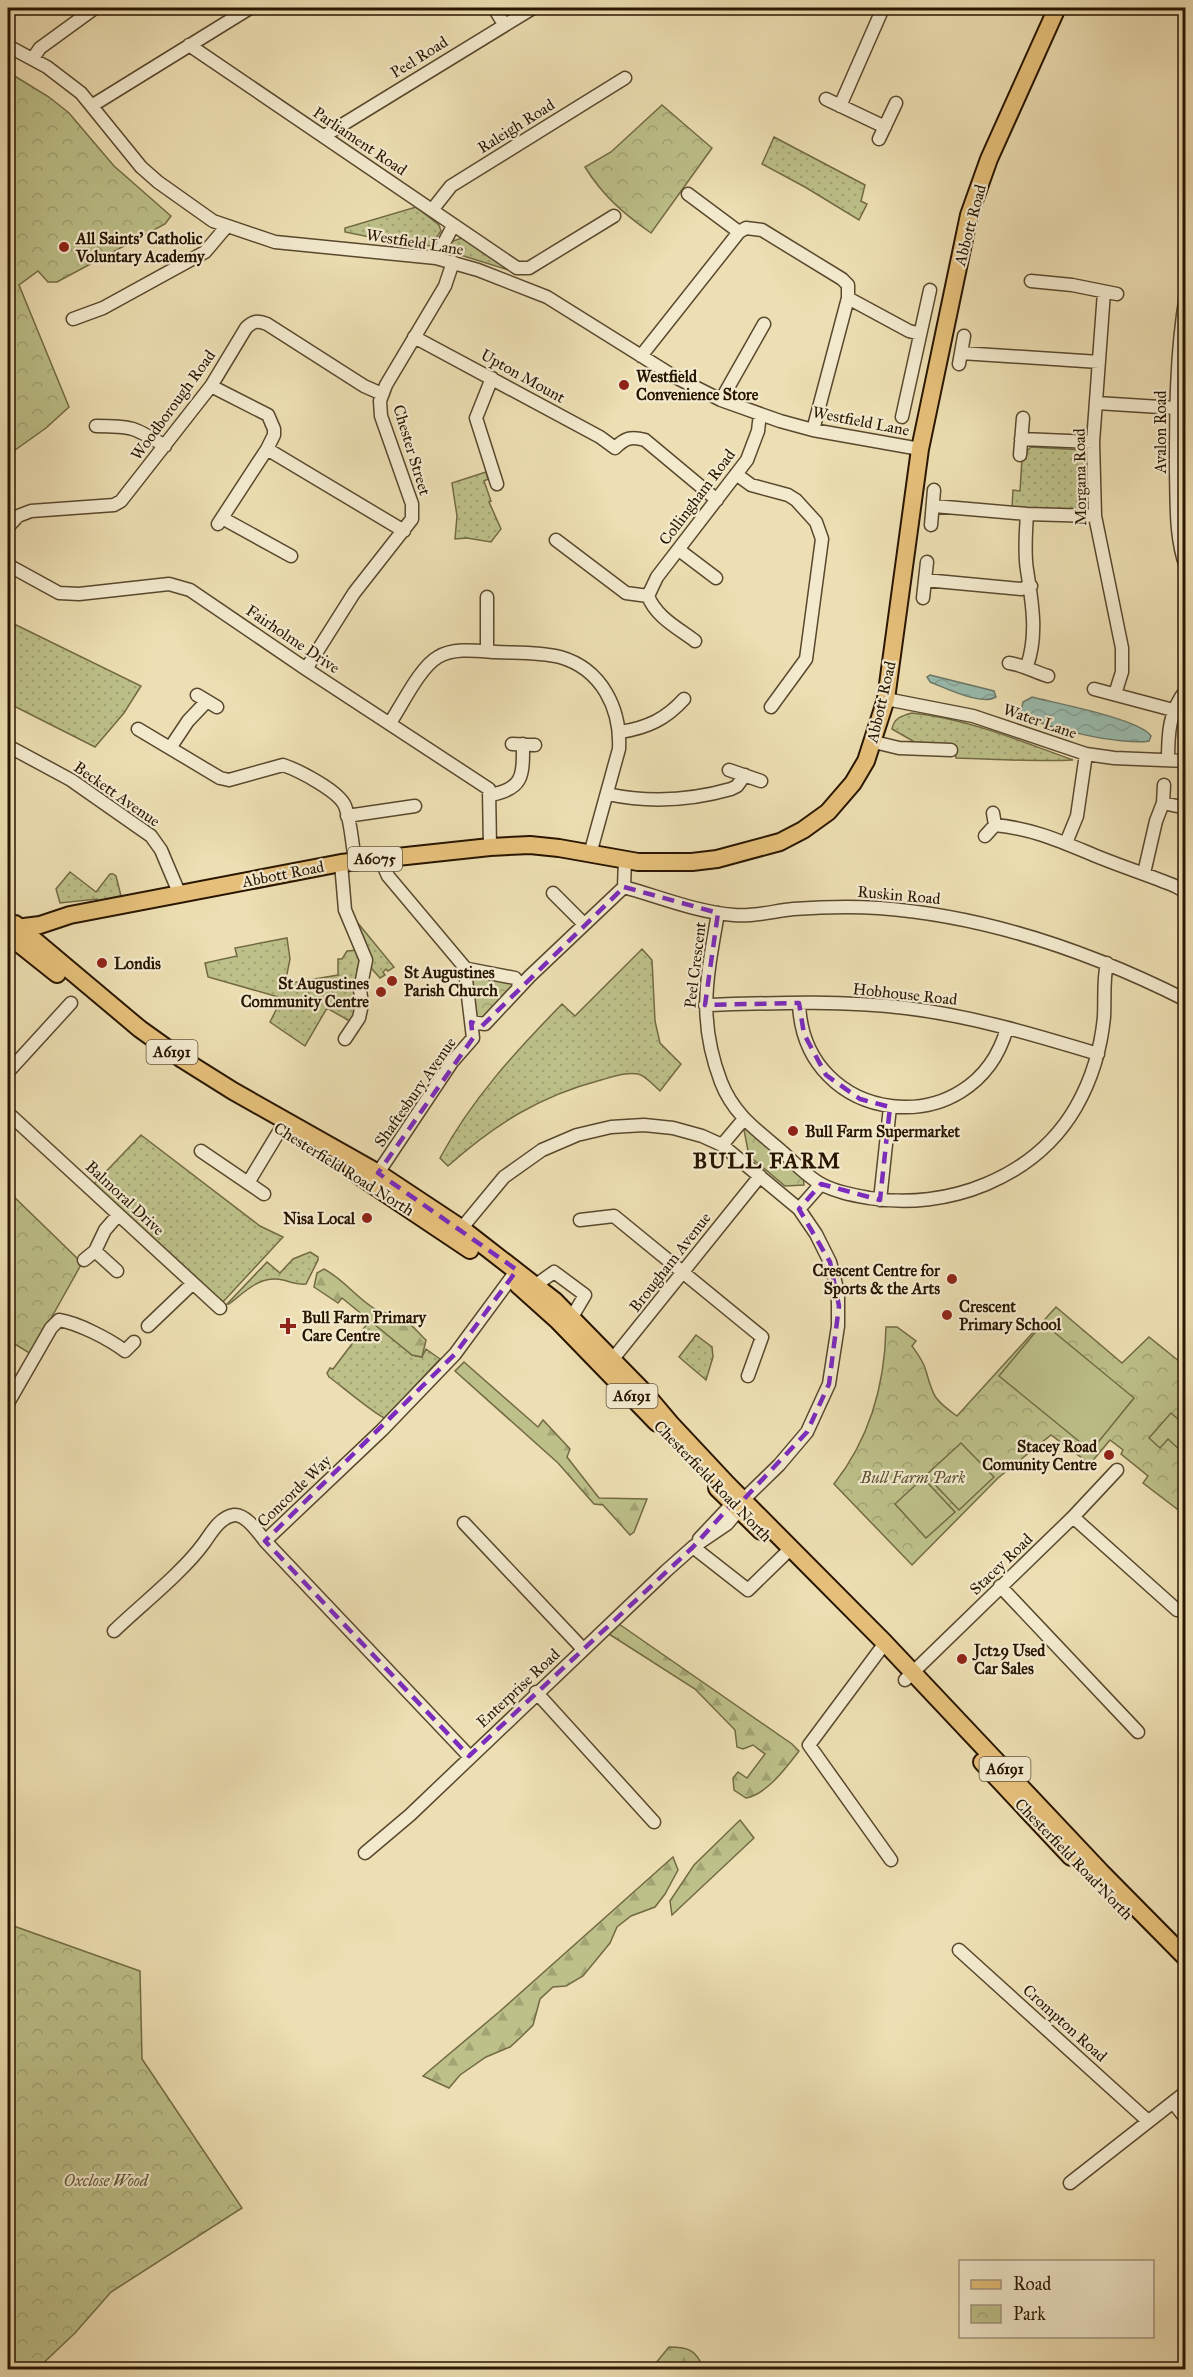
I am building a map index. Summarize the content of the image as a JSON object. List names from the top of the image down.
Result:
{
  "streets": {
    "main road": [
      "Abbott Road",
      "A6075",
      "A6191",
      "Chesterfield Road North"
    ],
    "street": [
      "Peel Road",
      "Raleigh Road",
      "Parliament Road",
      "Westfield Lane",
      "Upton Mount",
      "Woodborough Road",
      "Avalon Road",
      "Chester Street",
      "Morgana Road",
      "Collingham Road",
      "Fairholme Drive",
      "Water Lane",
      "Beckett Avenue",
      "Ruskin Road",
      "Peel Crescent",
      "Hobhouse Road",
      "Shaftesbury Avenue",
      "Balmoral Drive",
      "Brougham Avenue",
      "Concorde Way",
      "Stacey Road",
      "Enterprise Road",
      "Crompton Road"
    ]
  },
  "crossings": [
    ["Peel Road", "Parliament Road"],
    ["Raleigh Road", "Parliament Road"],
    ["Abbott Road", "Westfield Lane"],
    ["Abbott Road", "Water Lane"],
    ["Abbott Road", "Beckett Avenue"],
    ["Abbott Road", "Chesterfield Road North"],
    ["Westfield Lane", "Chester Street"],
    ["Westfield Lane", "Collingham Road"],
    ["Upton Mount", "Chester Street"],
    ["Upton Mount", "Collingham Road"],
    ["Woodborough Road", "Chester Street"],
    ["Chester Street", "Fairholme Drive"],
    ["Ruskin Road", "Peel Crescent"],
    ["Peel Crescent", "Hobhouse Road"],
    ["Shaftesbury Avenue", "Chesterfield Road North"],
    ["Chesterfield Road North", "Brougham Avenue"],
    ["Chesterfield Road North", "Concorde Way"],
    ["Chesterfield Road North", "Stacey Road"],
    ["Chesterfield Road North", "Enterprise Road"],
    ["Brougham Avenue", "Enterprise Road"],
    ["Concorde Way", "Enterprise Road"]
  ],
  "districts": ["BULL FARM"],
  "parks": ["Bull Farm Park", "Oxclose Wood"],
  "places": {
    "other": [
      "All Saints' Catholic Voluntary Academy",
      "Westfield Convenience Store",
      "Londis",
      "St Augustines Parish Church",
      "St Augustines Community Centre",
      "Bull Farm Supermarket",
      "Nisa Local",
      "Crescent Centre for Sports & the Arts",
      "Crescent Primary School",
      "Stacey Road Comunity Centre",
      "Jct29 Used Car Sales"
    ],
    "health": ["Bull Farm Primary Care Centre"]
  },
  "legend": ["Road", "Park"]
}
